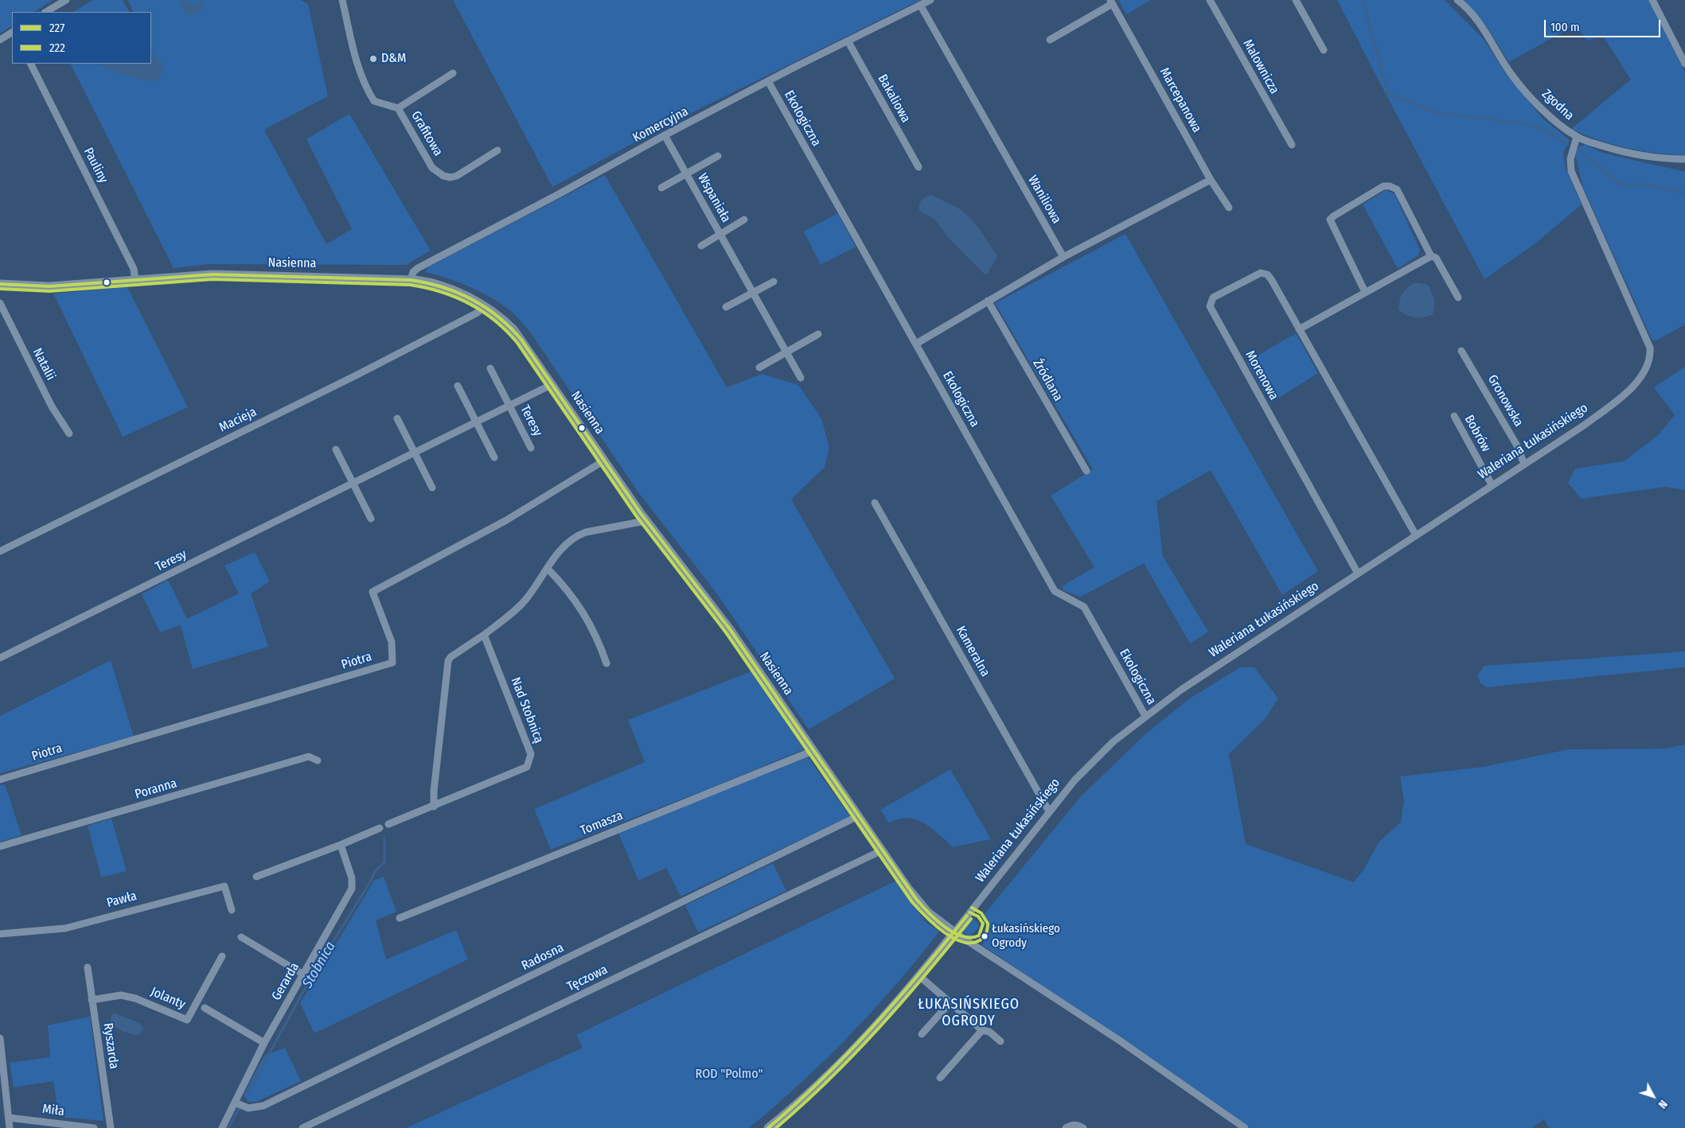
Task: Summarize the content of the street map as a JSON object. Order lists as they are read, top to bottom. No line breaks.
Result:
{"streets":{"street":["Malownicza","Bakaliowa","Marcepanowa","Zgodna","Ekologiczna","Komercyjna","Grafitowa","Pauliny","Wspaniała","Waniliowa","Nasienna","Natalii","Morenowa","Źródlana","Gronowska","Macieja","Teresy","Bobrów","Waleriana Łukasińskiego","Kameralna","Piotra","Nad Stobnicą","Poranna","Tomasza","Pawła","Radosna","Tęczowa","Gerarda","Jolanty","Ryszarda","Miła"]},"crossings":[["Bakaliowa","Komercyjna"],["Zgodna","Waleriana Łukasińskiego"],["Ekologiczna","Komercyjna"],["Ekologiczna","Waleriana Łukasińskiego"],["Komercyjna","Wspaniała"],["Komercyjna","Waniliowa"],["Komercyjna","Nasienna"],["Pauliny","Nasienna"],["Nasienna","Macieja"],["Nasienna","Teresy"],["Nasienna","Waleriana Łukasińskiego"],["Nasienna","Piotra"],["Nasienna","Tomasza"],["Nasienna","Radosna"],["Nasienna","Tęczowa"],["Morenowa","Waleriana Łukasińskiego"],["Gronowska","Waleriana Łukasińskiego"],["Bobrów","Waleriana Łukasińskiego"],["Waleriana Łukasińskiego","Kameralna"],["Radosna","Gerarda"],["Jolanty","Ryszarda"]],"districts":["ŁUKASIŃSKIEGO OGRODY"],"water":["Stobnica"],"parks":["ROD \"Polmo\""],"places":["D&M","Łukasińskiego Ogrody"],"lines":["transit line 227","transit line 222"],"legend":["227","222"],"scale_bar":"100 m","north":"bottom right"}
